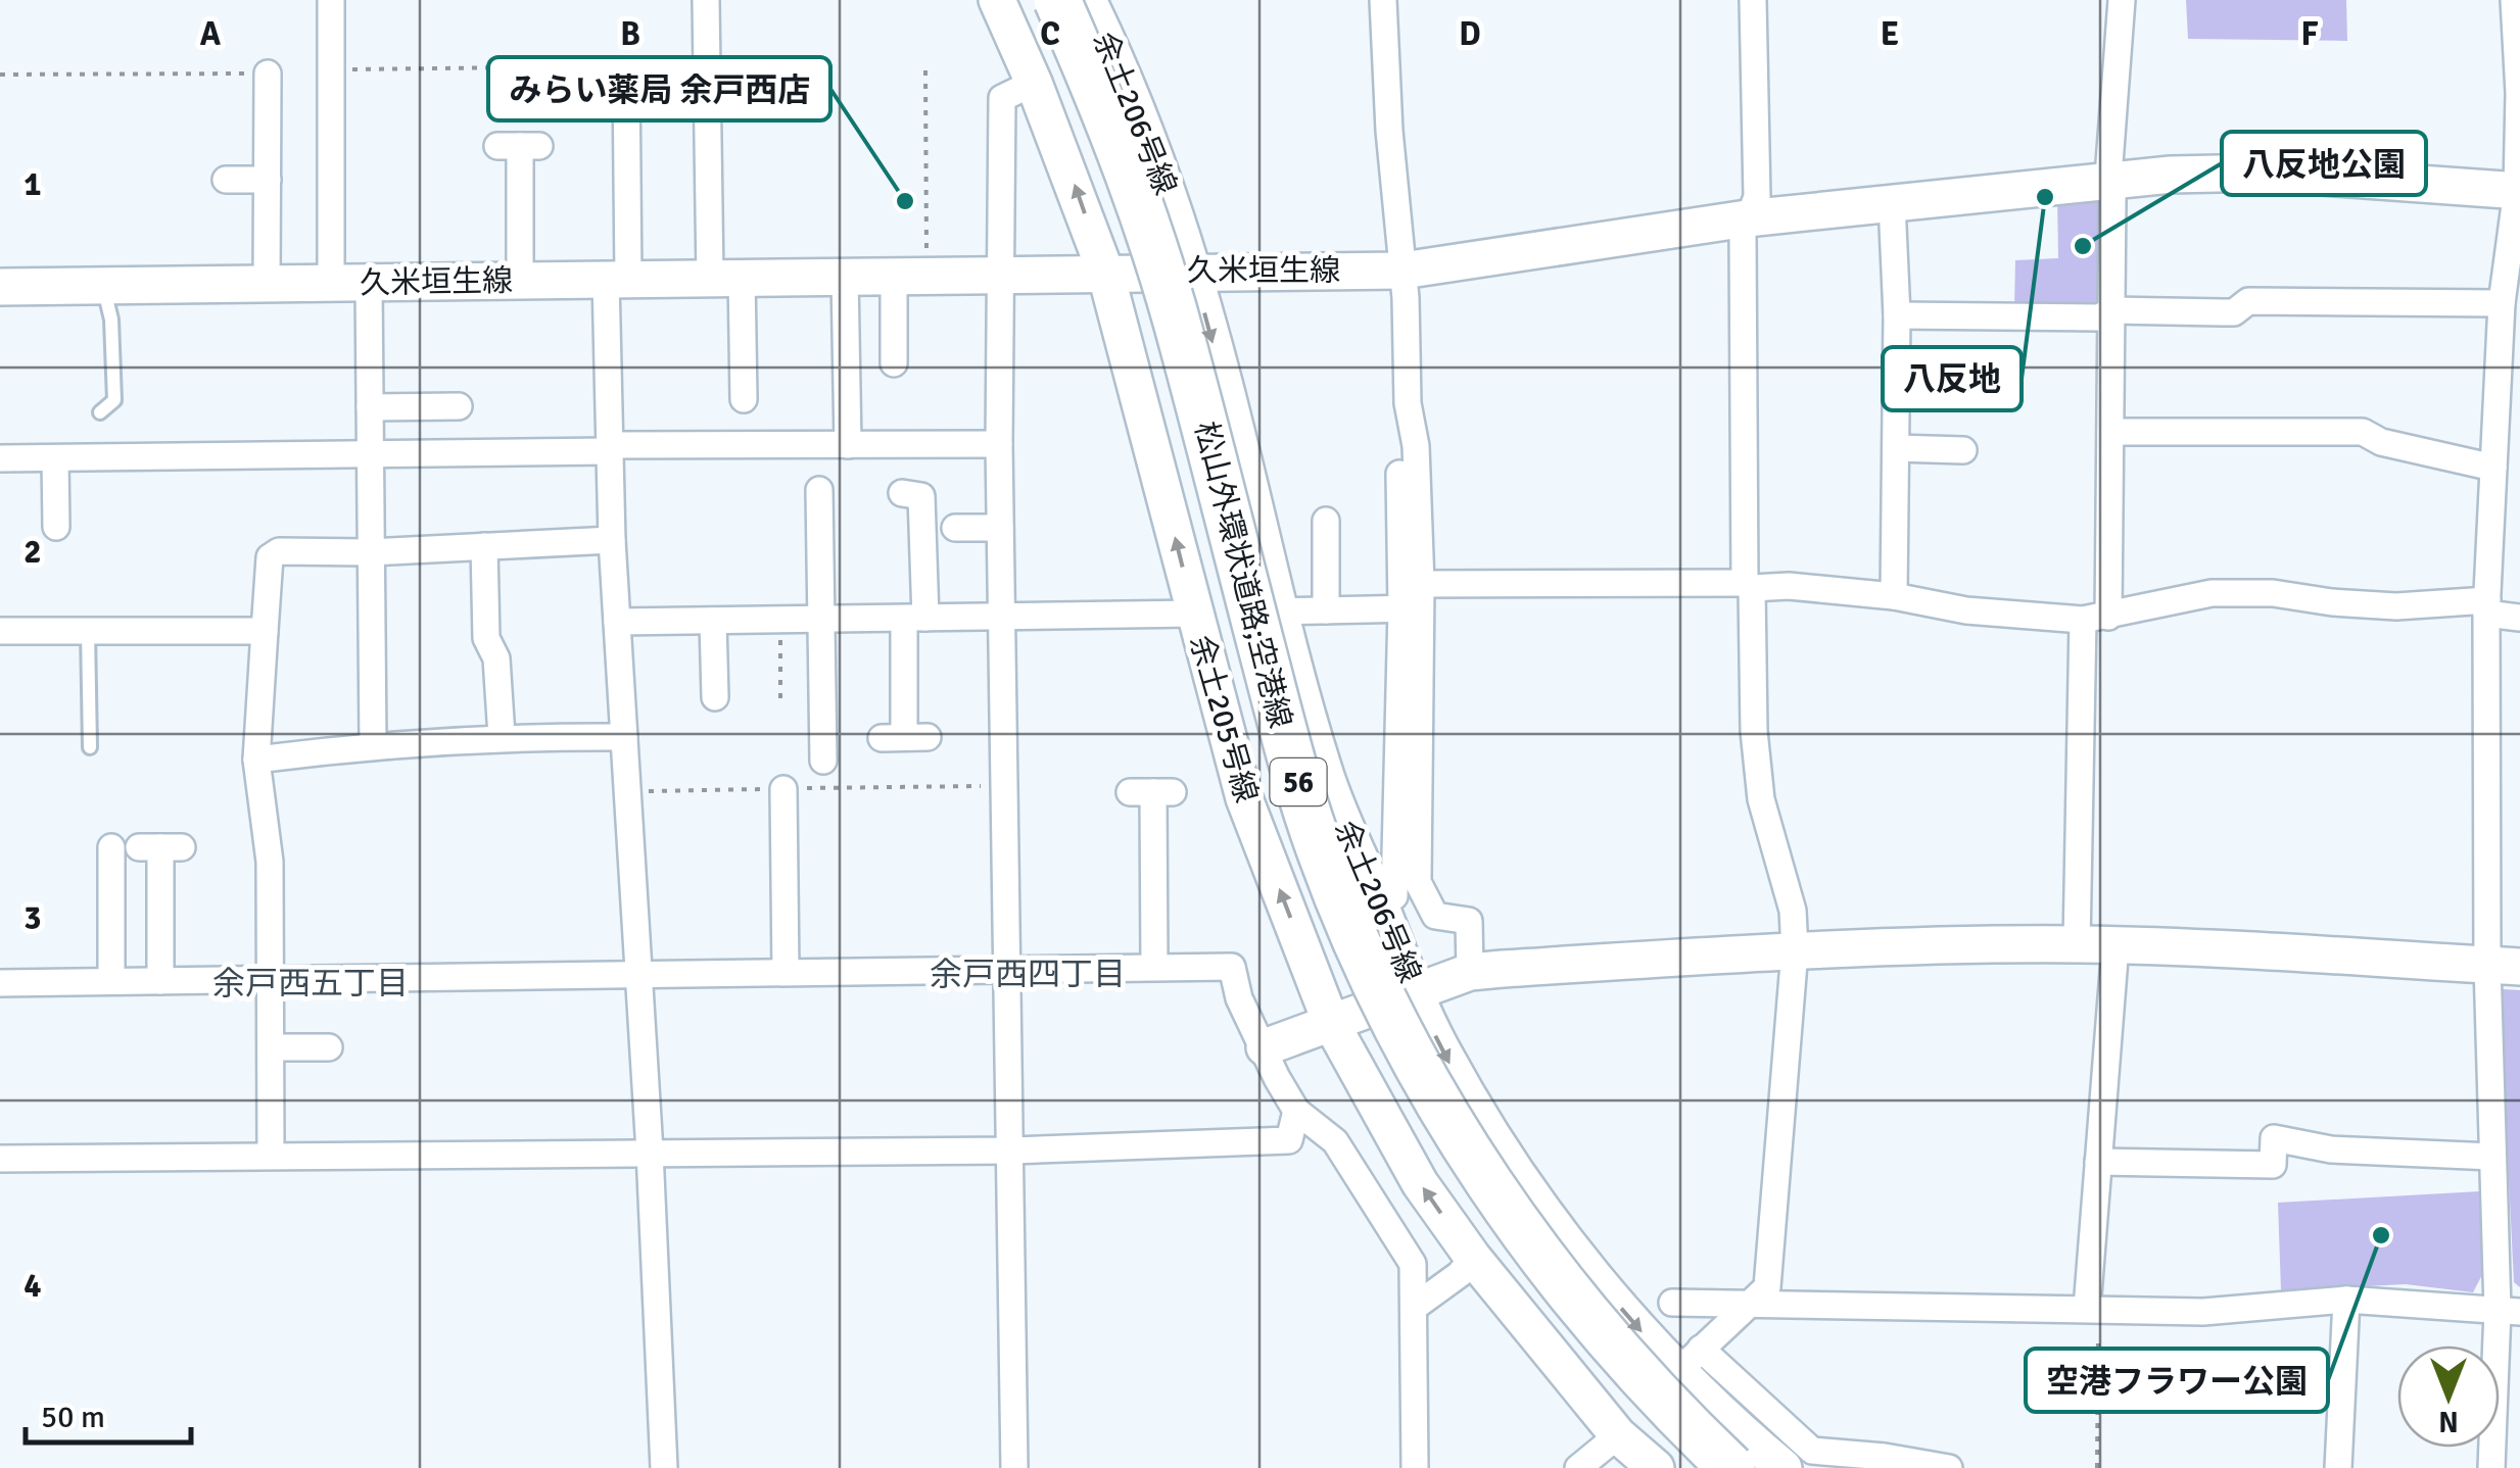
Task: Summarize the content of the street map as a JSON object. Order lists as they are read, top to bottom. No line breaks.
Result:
{"streets":{"highway":["松山外環状道路;空港線","56"],"street":["余土206号線","久米垣生線","余土205号線"]},"crossings":[["余土206号線","久米垣生線"],["久米垣生線","余土205号線"]],"districts":["余戸西四丁目","余戸西五丁目"],"places":["八反地","みらい薬局 余戸西店","八反地公園","空港フラワー公園"],"scale_bar":"50 m","north":"bottom","grid":{"columns":["A","B","C","D","E","F"],"rows":["1","2","3","4"]}}
